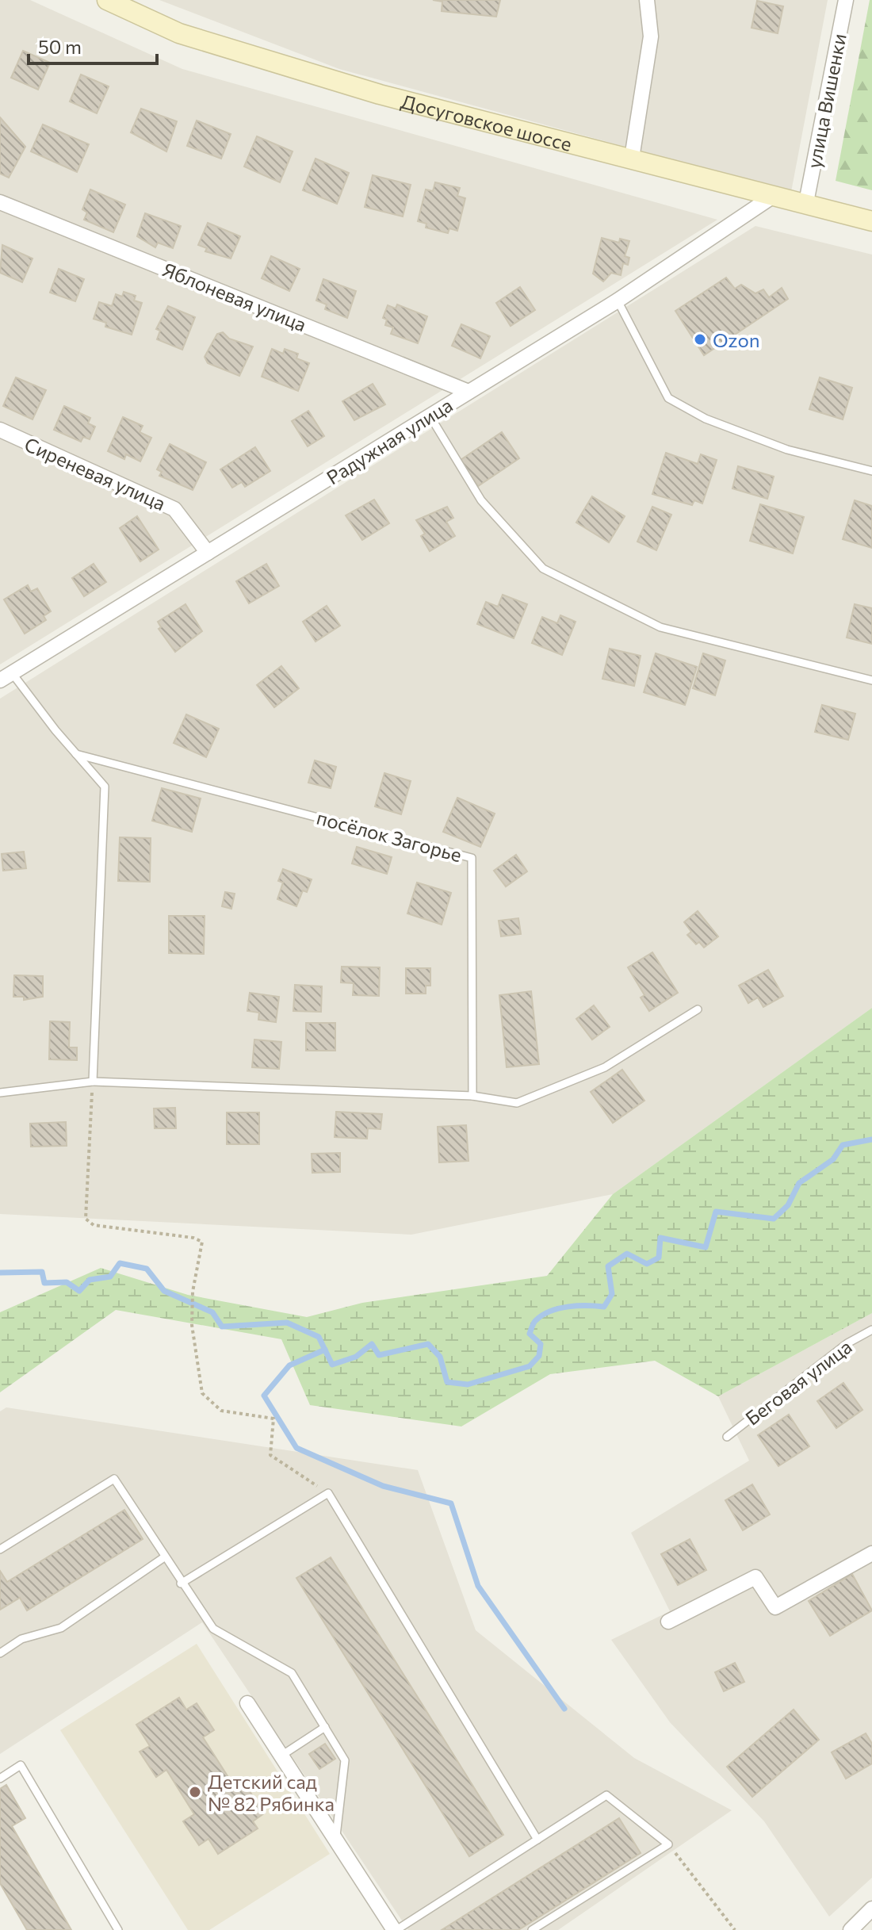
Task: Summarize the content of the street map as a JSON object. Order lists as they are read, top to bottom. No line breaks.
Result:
{"streets":{"main road":["Досуговское шоссе"],"street":["улица Вишенки","Яблоневая улица","Радужная улица","Сиреневая улица"],"lane":["посёлок Загорье","Беговая улица"]},"crossings":[["улица Вишенки","Досуговское шоссе"],["Досуговское шоссе","Радужная улица"],["Яблоневая улица","Радужная улица"],["Радужная улица","Сиреневая улица"]],"places":["Ozon","Детский сад № 82 Рябинка"],"scale_bar":"50 m"}
